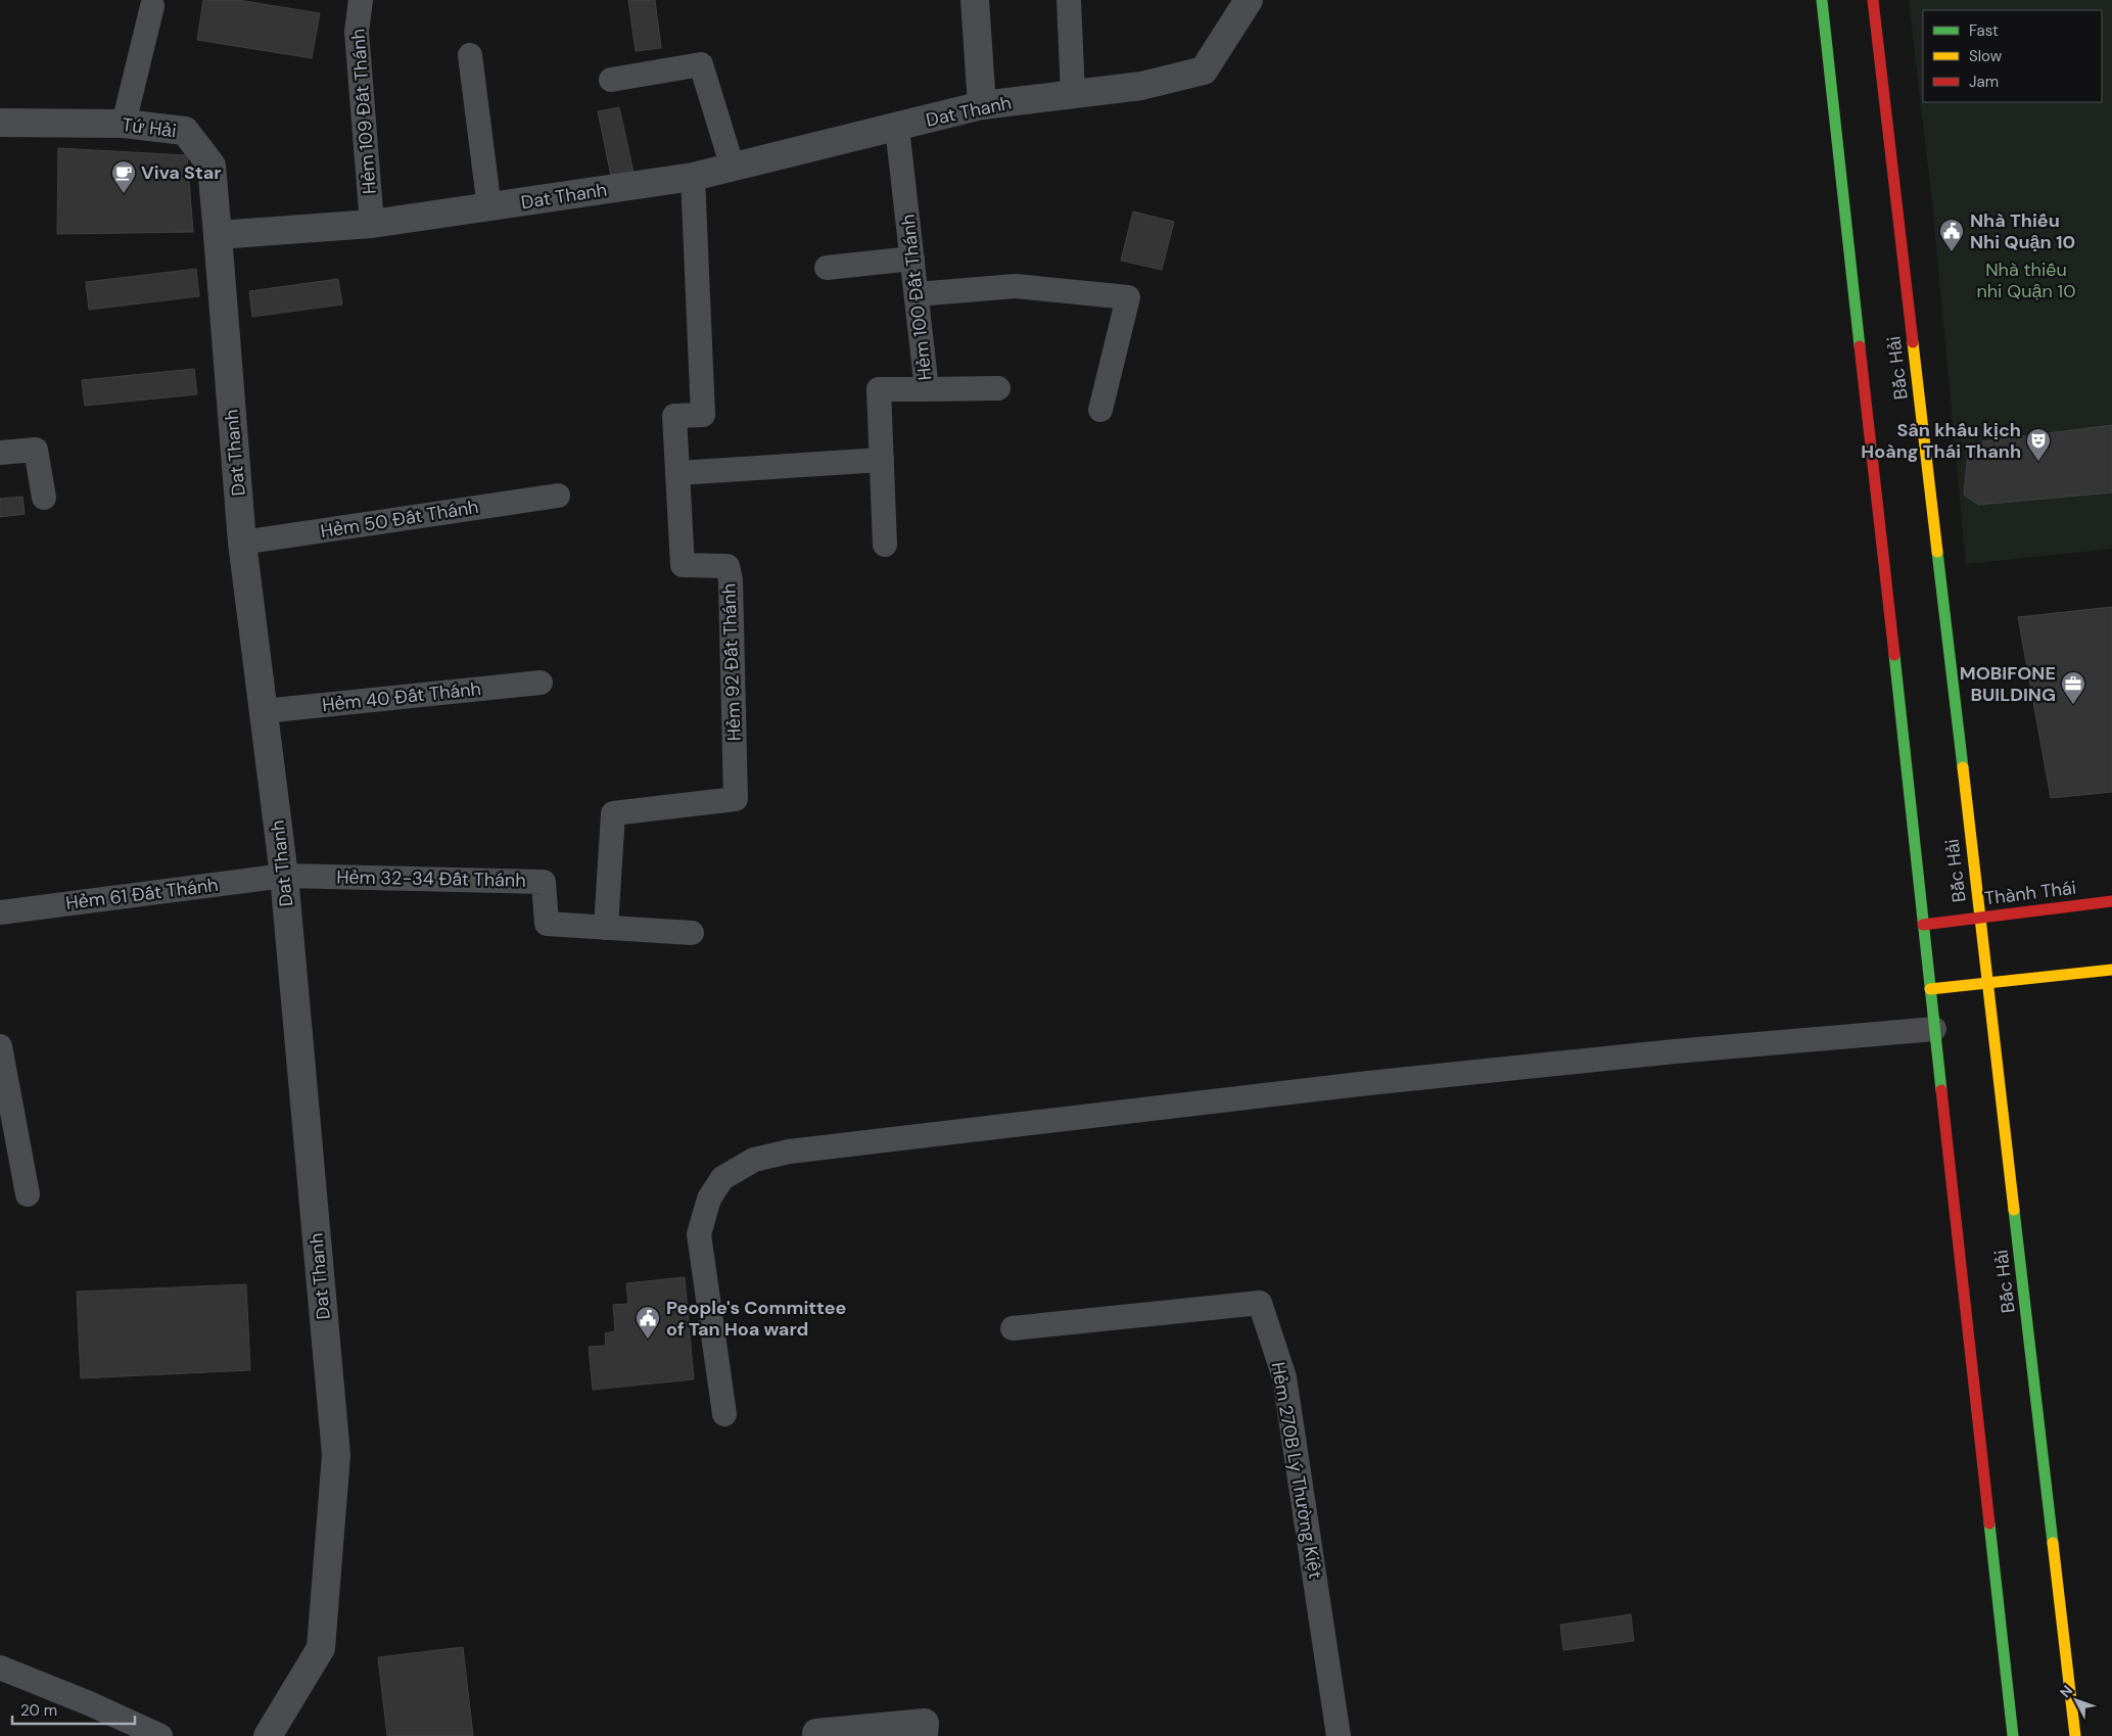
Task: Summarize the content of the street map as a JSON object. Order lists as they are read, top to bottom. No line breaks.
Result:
{"streets":{"main road":["Bắc Hải","Thành Thái"],"street":["Dat Thanh","Tứ Hải"],"lane":["Hẻm 109 Đất Thánh","Hẻm 100 Đất Thánh","Hẻm 50 Đất Thánh","Hẻm 92 Đất Thánh","Hẻm 40 Đất Thánh","Hẻm 32-34 Đất Thánh","Hẻm 61 Đất Thánh","Hẻm 270B Lý Thường Kiệt"]},"crossings":[["Hẻm 109 Đất Thánh","Dat Thanh"],["Dat Thanh","Tứ Hải"],["Dat Thanh","Hẻm 100 Đất Thánh"],["Dat Thanh","Hẻm 50 Đất Thánh"],["Dat Thanh","Hẻm 92 Đất Thánh"],["Dat Thanh","Hẻm 40 Đất Thánh"],["Dat Thanh","Hẻm 32-34 Đất Thánh"],["Dat Thanh","Hẻm 61 Đất Thánh"],["Bắc Hải","Thành Thái"],["Hẻm 92 Đất Thánh","Hẻm 32-34 Đất Thánh"],["Hẻm 32-34 Đất Thánh","Hẻm 61 Đất Thánh"]],"parks":["Nhà thiếu nhi Quận 10"],"places":{"cafe":["Viva Star"],"public building":["Nhà Thiếu Nhi Quận 10","People's Committee of Tan Hoa ward"],"theatre":["Sân khấu kịch Hoàng Thái Thanh"],"office":["MOBIFONE BUILDING"]},"legend":["Fast","Slow","Jam"],"scale_bar":"20 m","north":"top left"}
